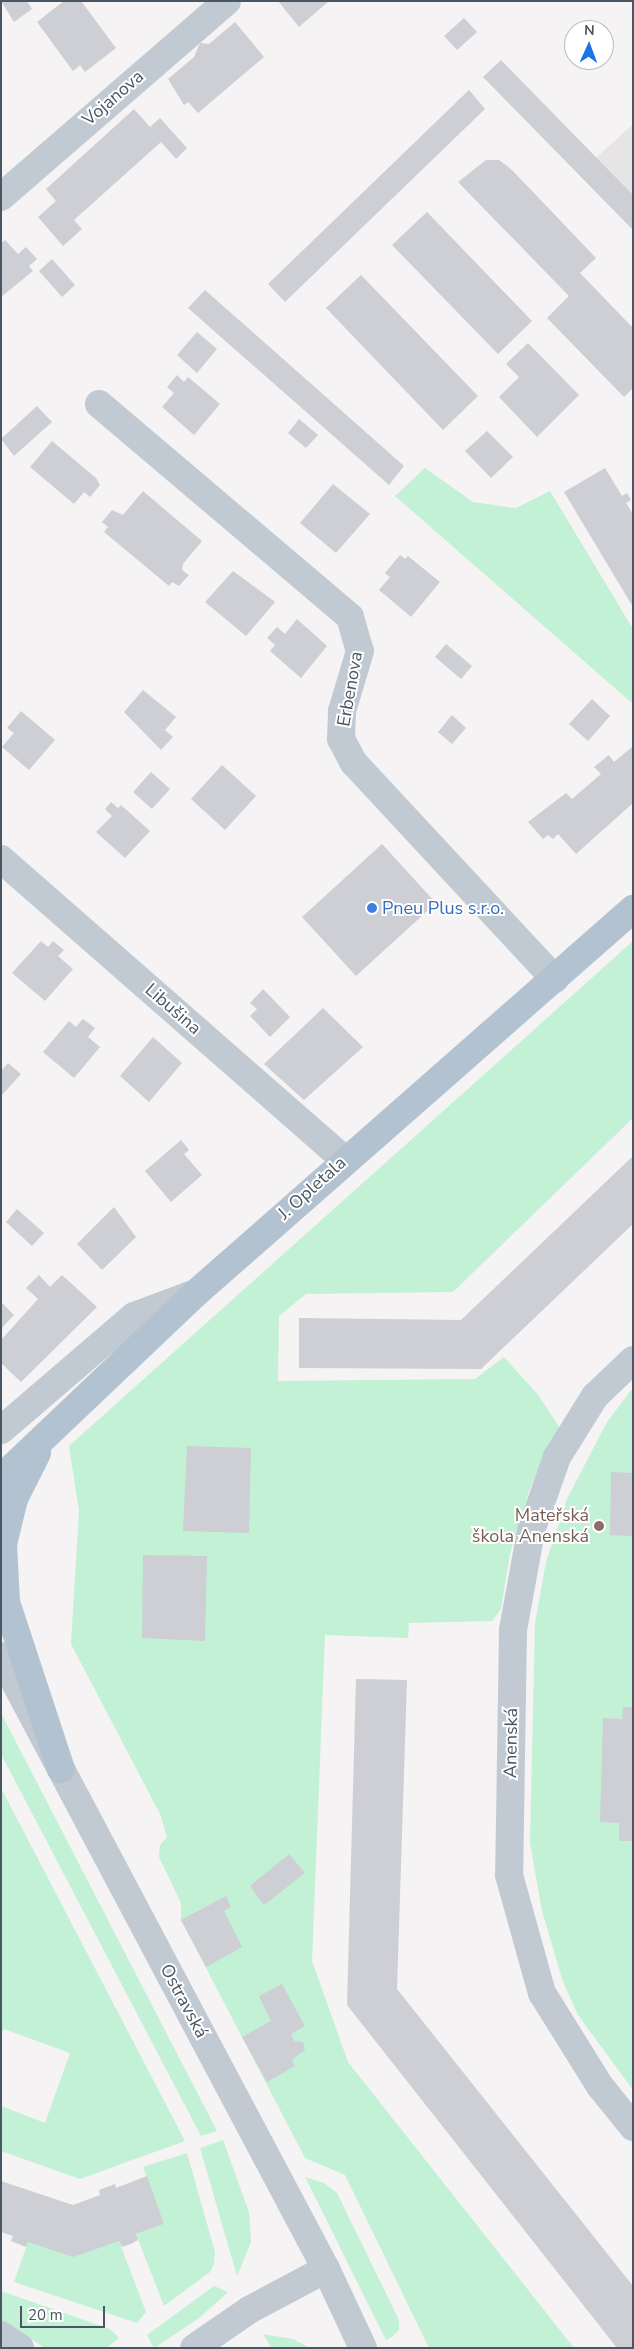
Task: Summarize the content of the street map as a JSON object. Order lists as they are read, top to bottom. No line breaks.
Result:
{"streets":{"main road":["J. Opletala"],"street":["Vojanova","Erbenova","Libušina","Anenská","Ostravská"]},"crossings":[["Erbenova","J. Opletala"],["Libušina","J. Opletala"]],"places":["Pneu Plus s.r.o.","Mateřská škola Anenská"],"scale_bar":"20 m","north":"top"}
